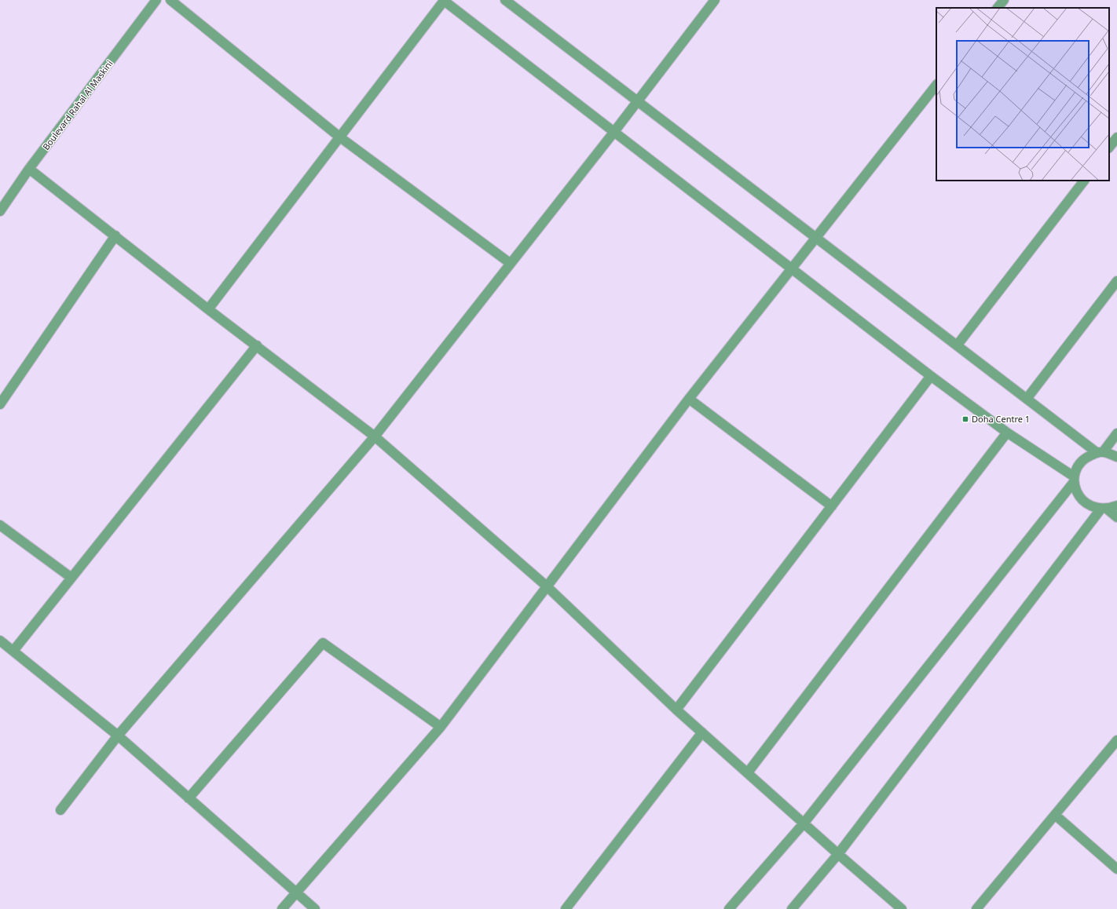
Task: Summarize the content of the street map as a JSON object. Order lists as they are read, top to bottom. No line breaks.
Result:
{"streets":{"street":["Boulevard Rahal Al Maskini"]},"places":{"transit":["Doha Centre 1"]}}
